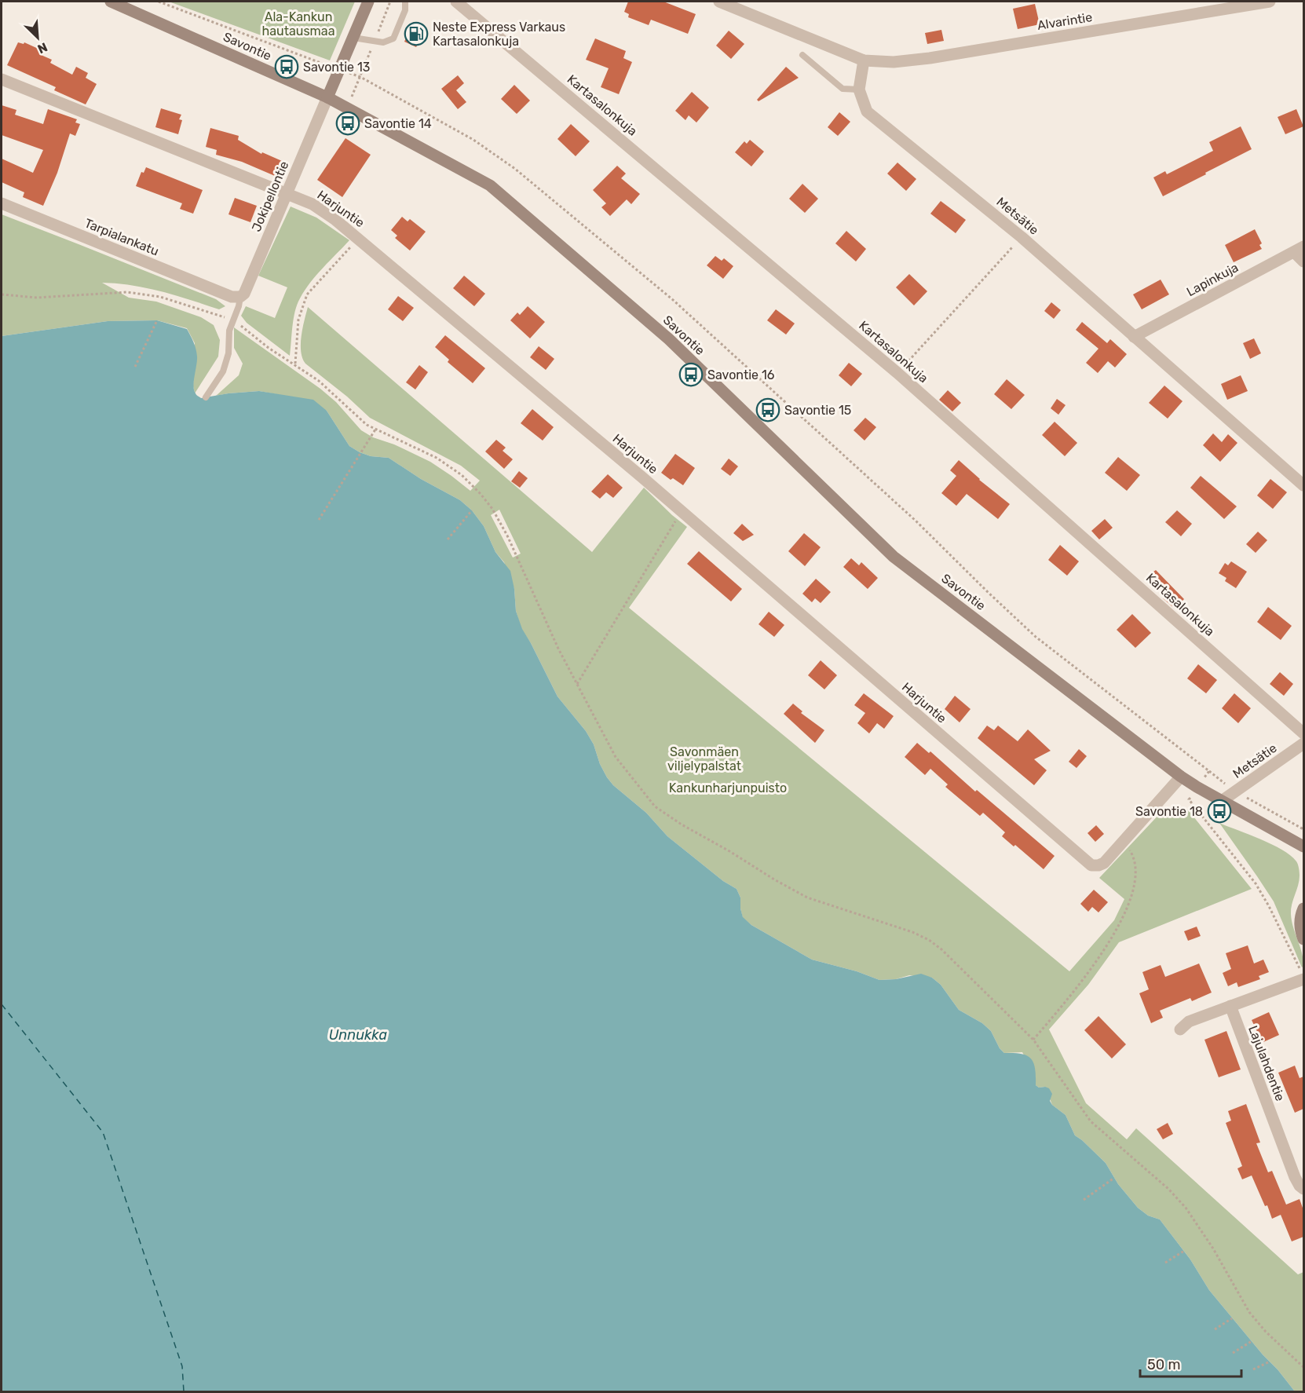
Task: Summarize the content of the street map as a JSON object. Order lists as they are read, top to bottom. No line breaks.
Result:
{"streets":{"street":["Alvarintie","Savontie","Kartasalonkuja","Jokipellontie","Harjuntie","Metsätie","Tarpialankatu","Lapinkuja","Lajulahdentie"]},"crossings":[["Alvarintie","Metsätie"],["Savontie","Jokipellontie"],["Savontie","Harjuntie"],["Savontie","Metsätie"],["Jokipellontie","Harjuntie"],["Jokipellontie","Tarpialankatu"],["Metsätie","Lapinkuja"]],"water":["Unnukka"],"parks":["Ala-Kankun hautausmaa","Savonmäen viljelypalstat","Kankunharjunpuisto"],"places":{"fuel station":["Neste Express Varkaus Kartasalonkuja"],"bus stop":["Savontie 13","Savontie 14","Savontie 16","Savontie 15","Savontie 18"]},"scale_bar":"50 m","north":"bottom right"}
